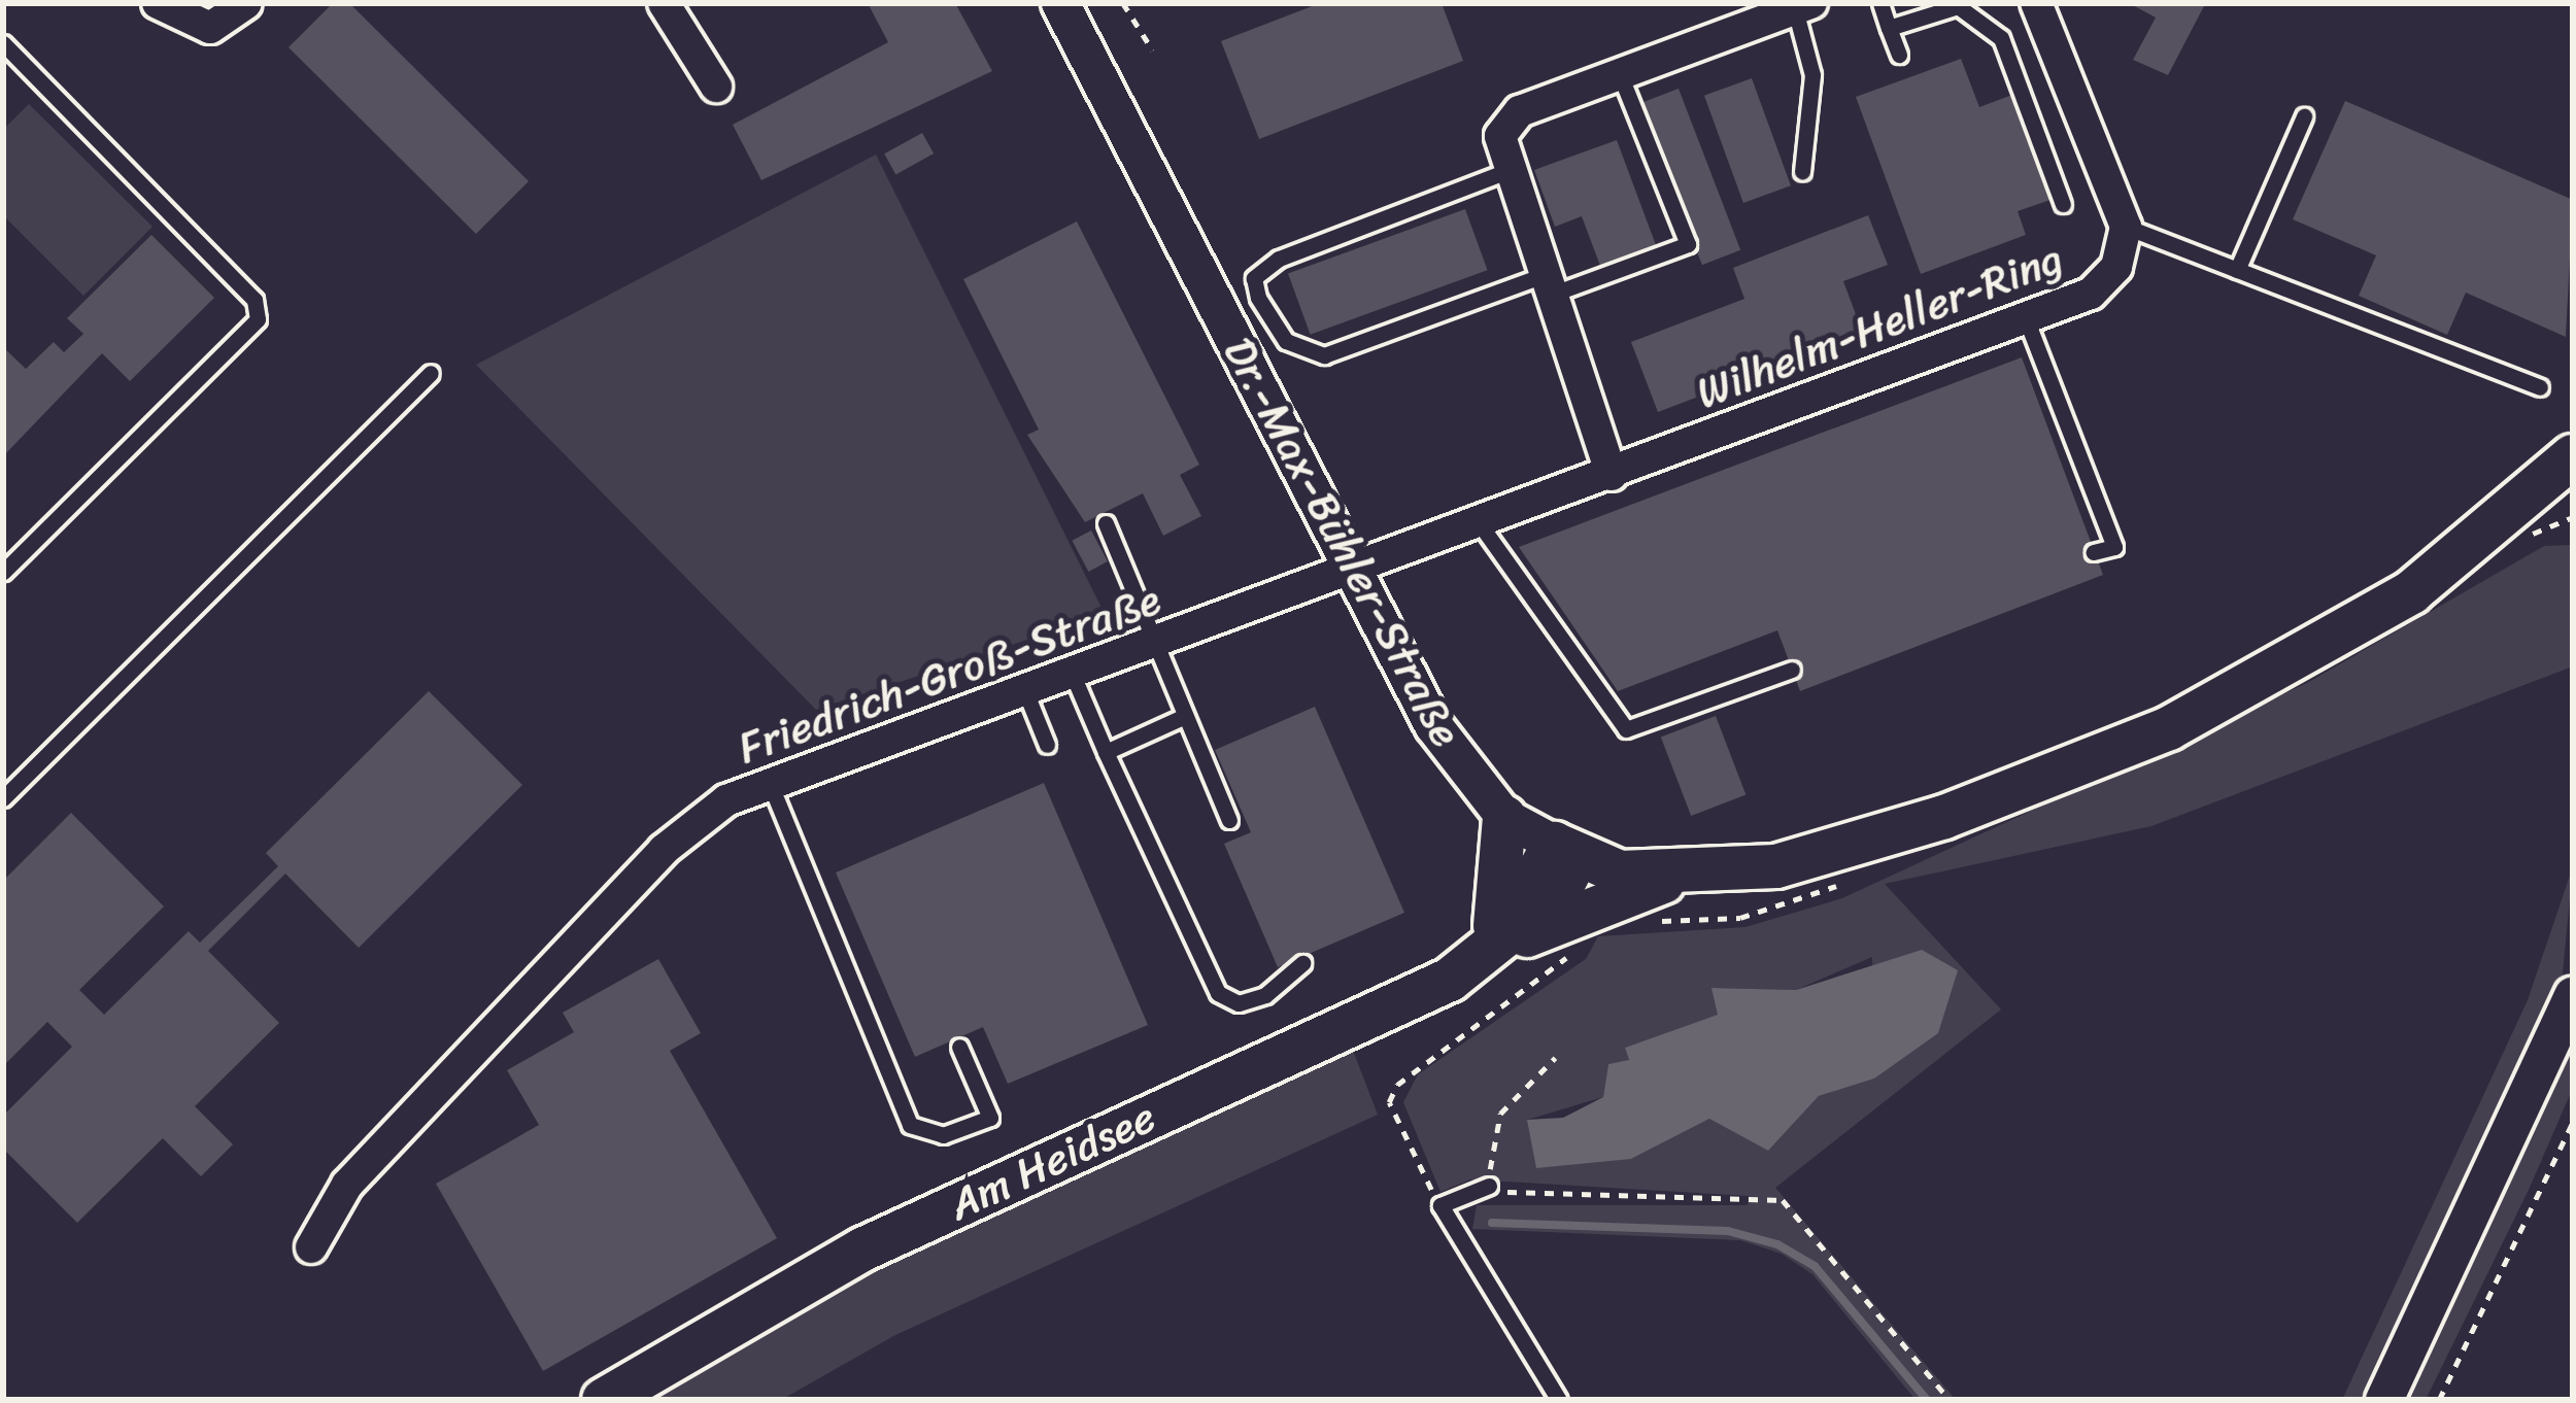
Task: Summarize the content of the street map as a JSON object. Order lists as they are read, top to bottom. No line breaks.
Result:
{"streets":{"main road":["Dr.-Max-Bühler-Straße","Am Heidsee"],"street":["Wilhelm-Heller-Ring","Friedrich-Groß-Straße"]},"crossings":[["Wilhelm-Heller-Ring","Dr.-Max-Bühler-Straße"],["Wilhelm-Heller-Ring","Friedrich-Groß-Straße"],["Dr.-Max-Bühler-Straße","Friedrich-Groß-Straße"],["Dr.-Max-Bühler-Straße","Am Heidsee"]]}
